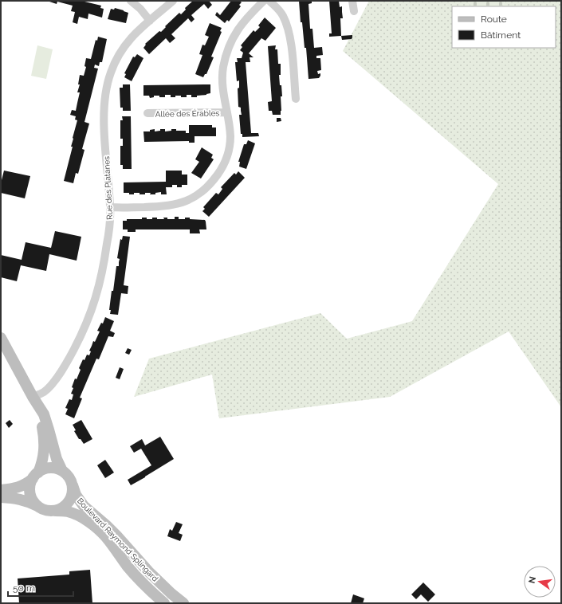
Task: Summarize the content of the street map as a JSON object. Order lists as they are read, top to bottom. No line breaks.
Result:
{"streets":{"main road":["Boulevard Raymond Splingard"],"street":["Allée des Érables","Rue des Platanes"]},"legend":["Route","Bâtiment"],"scale_bar":"50 m","north":"left"}
